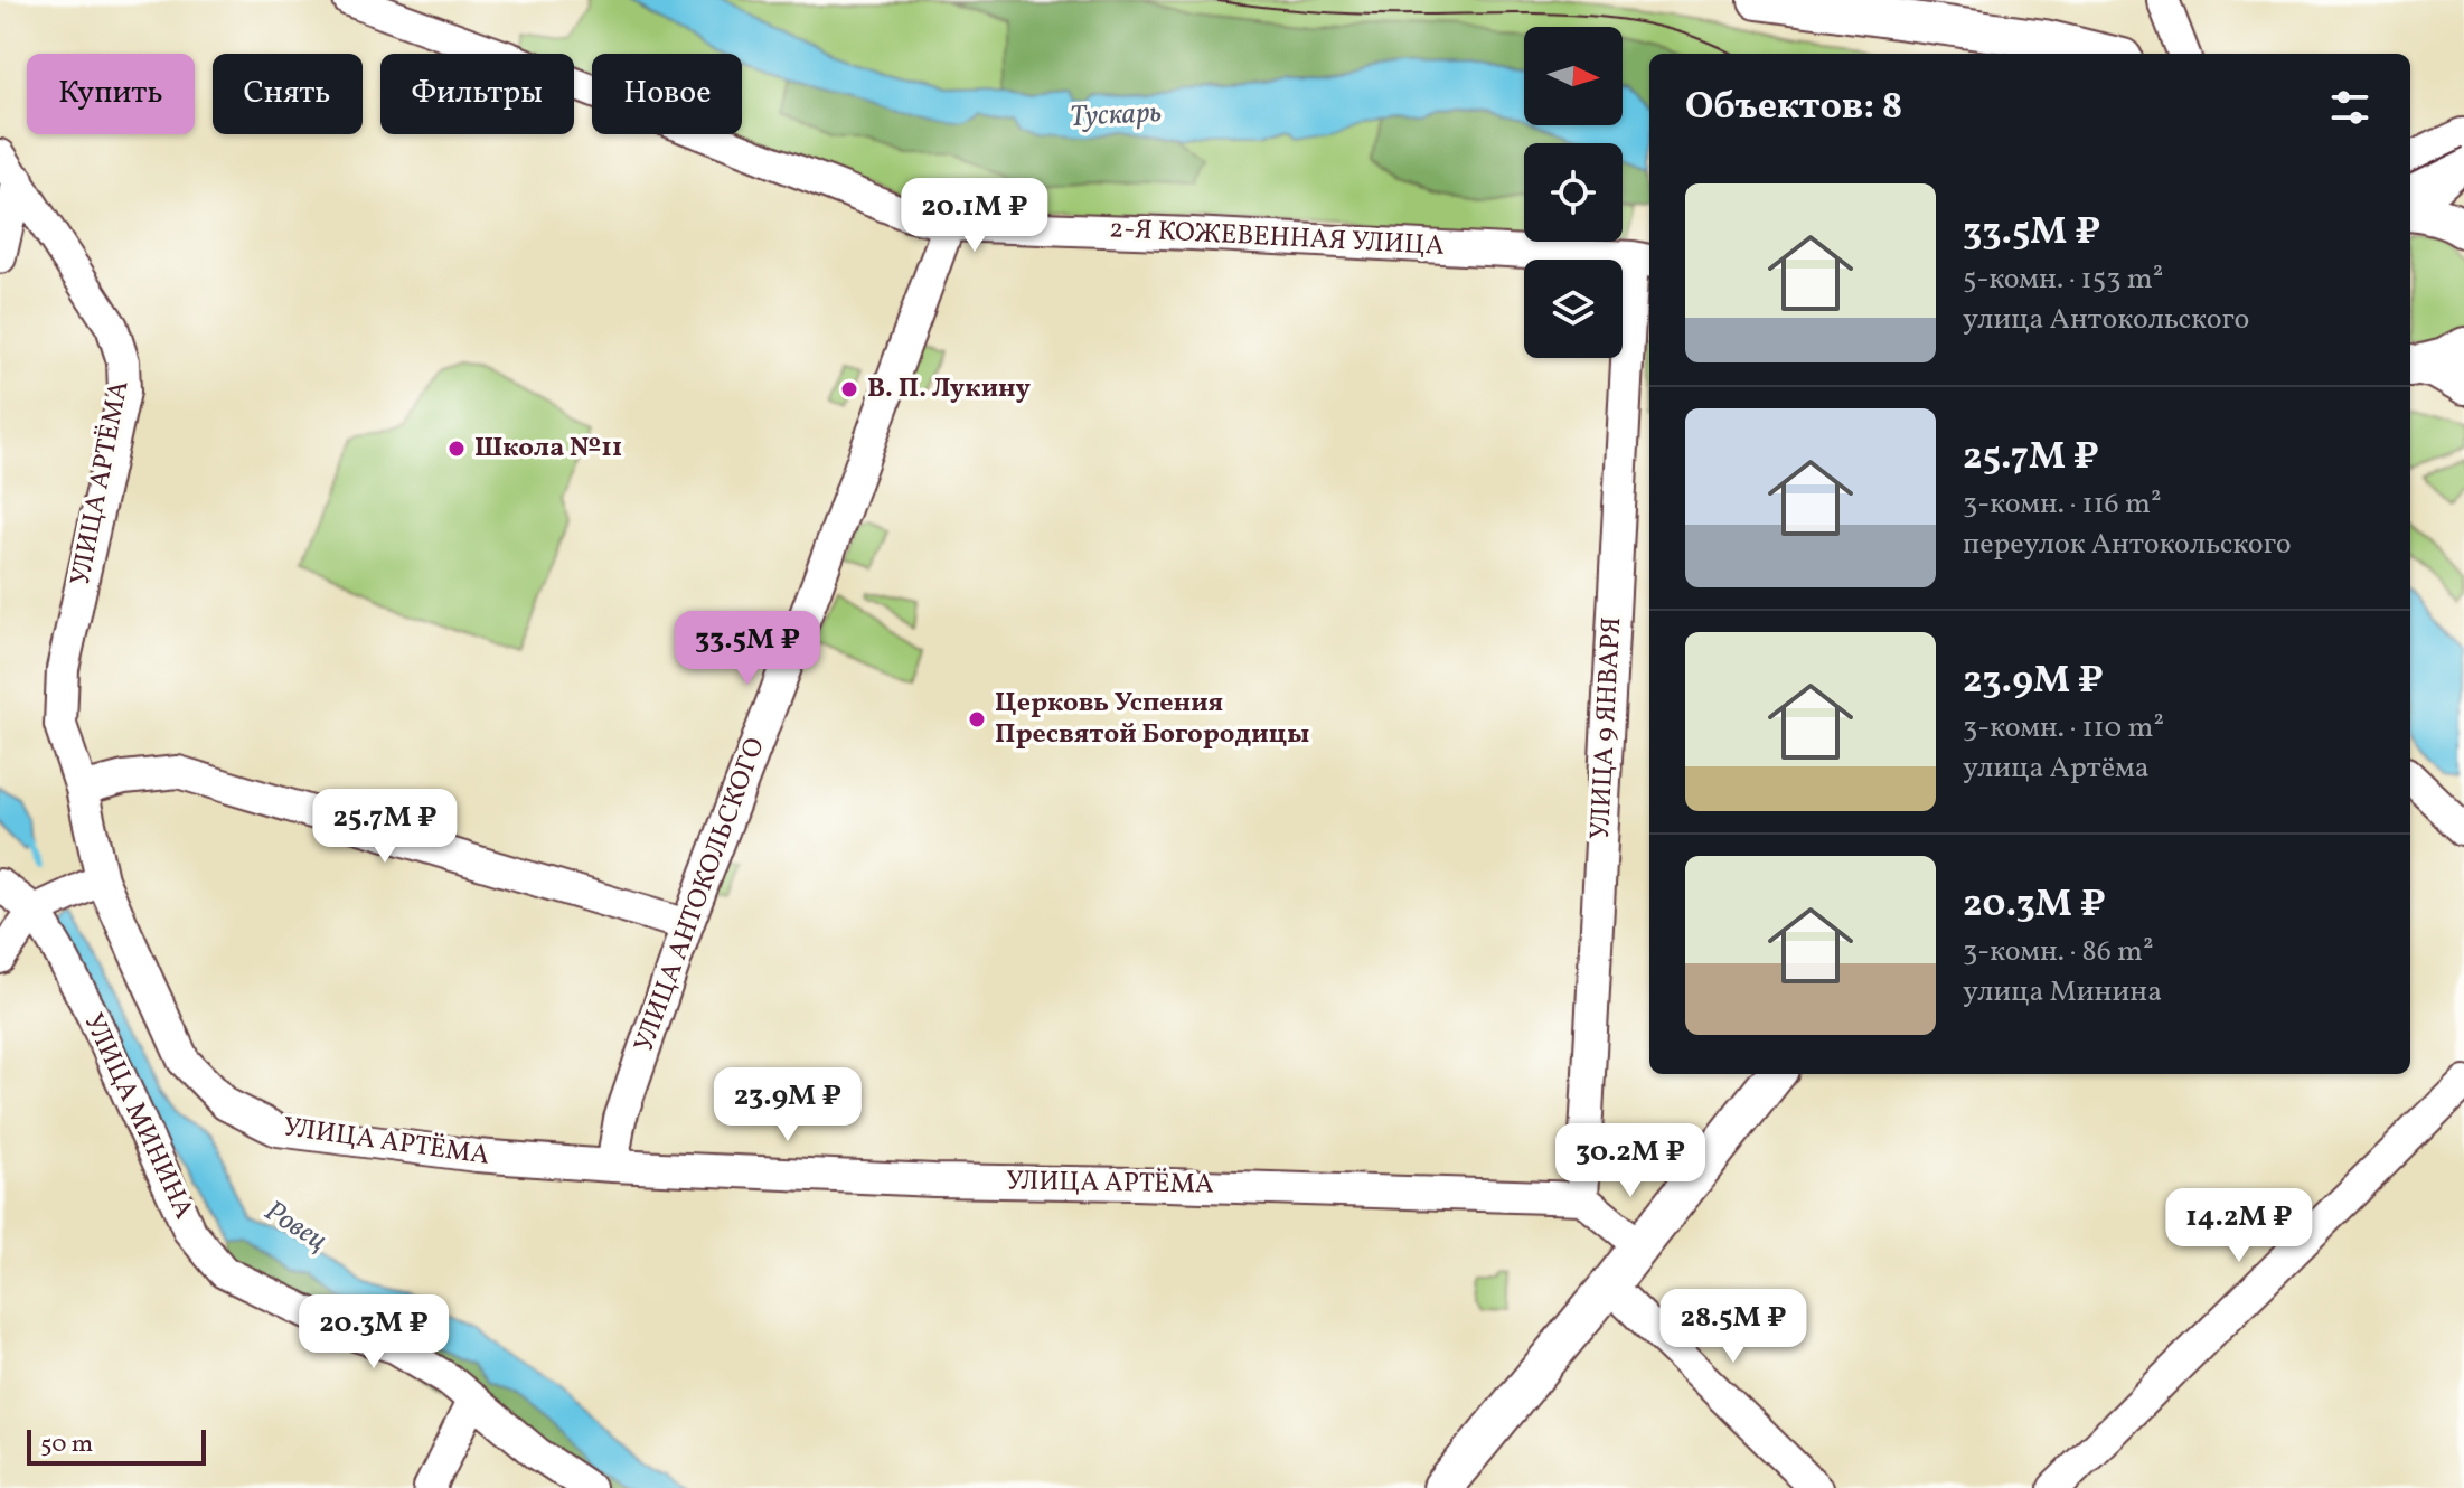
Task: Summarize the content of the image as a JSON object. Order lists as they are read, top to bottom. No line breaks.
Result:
{"streets":{"street":["2-Я КОЖЕВЕННАЯ УЛИЦА","УЛИЦА АРТЁМА","УЛИЦА 9 ЯНВАРЯ","УЛИЦА АНТОКОЛЬСКОГО","УЛИЦА МИНИНА"]},"crossings":[["2-Я КОЖЕВЕННАЯ УЛИЦА","УЛИЦА 9 ЯНВАРЯ"],["2-Я КОЖЕВЕННАЯ УЛИЦА","УЛИЦА АНТОКОЛЬСКОГО"],["УЛИЦА АРТЁМА","УЛИЦА 9 ЯНВАРЯ"],["УЛИЦА АРТЁМА","УЛИЦА АНТОКОЛЬСКОГО"]],"water":["Тускарь","Ровец"],"places":["В. П. Лукину","Школа №11","Церковь Успения Пресвятой Богородицы"],"scale_bar":"50 m","north":"right","page":{"chip":["Купить","Снять","Фильтры","Новое"],"heading":"Объектов: 8","list":[{"name":"33.5M ₽","note":"5-комн. · 153 m² · улица Антокольского"},{"name":"25.7M ₽","note":"3-комн. · 116 m² · переулок Антокольского"},{"name":"23.9M ₽","note":"3-комн. · 110 m² · улица Артёма"},{"name":"20.3M ₽","note":"3-комн. · 86 m² · улица Минина"}],"price":["20.1M ₽","33.5M ₽","25.7M ₽","23.9M ₽","30.2M ₽","14.2M ₽","28.5M ₽","20.3M ₽"],"scale":"50 m"}}
